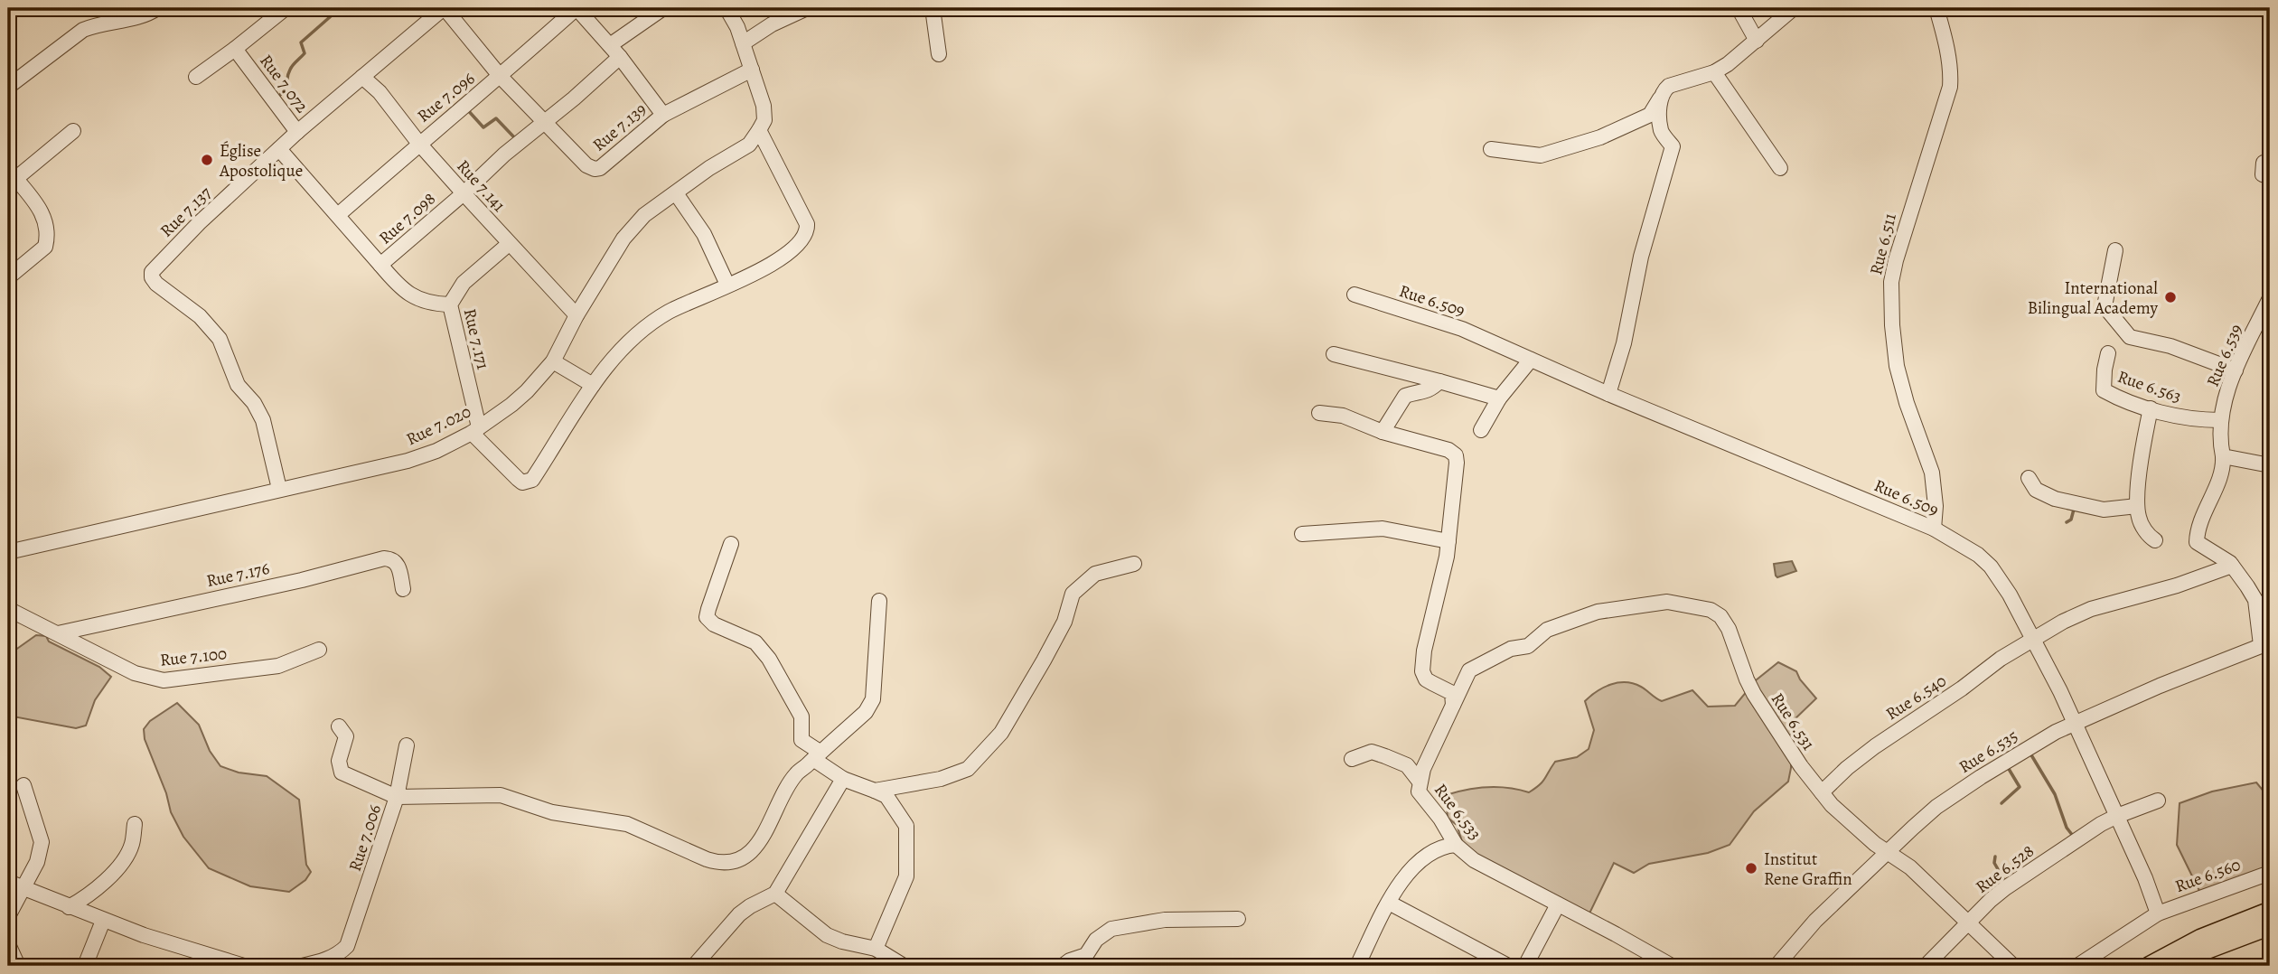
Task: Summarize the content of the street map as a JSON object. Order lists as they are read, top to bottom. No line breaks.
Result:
{"streets":{"street":["Rue 7.072","Rue 7.096","Rue 7.139","Rue 7.141","Rue 7.137","Rue 7.098","Rue 6.511","Rue 6.509","Rue 7.171","Rue 6.539","Rue 6.563","Rue 7.020","Rue 7.176","Rue 7.100","Rue 6.540","Rue 6.531","Rue 6.535","Rue 6.533","Rue 7.006","Rue 6.528","Rue 6.560"]},"crossings":[["Rue 7.072","Rue 7.137"],["Rue 7.096","Rue 7.139"],["Rue 7.096","Rue 7.141"],["Rue 7.096","Rue 7.098"],["Rue 7.139","Rue 7.137"],["Rue 7.139","Rue 7.098"],["Rue 7.141","Rue 7.137"],["Rue 7.141","Rue 7.098"],["Rue 7.141","Rue 7.171"],["Rue 7.141","Rue 7.020"],["Rue 7.137","Rue 7.098"],["Rue 7.137","Rue 7.020"],["Rue 6.511","Rue 6.509"],["Rue 6.509","Rue 6.540"],["Rue 6.509","Rue 6.535"],["Rue 6.509","Rue 6.528"],["Rue 6.509","Rue 6.560"],["Rue 7.171","Rue 7.020"],["Rue 6.539","Rue 6.563"],["Rue 6.539","Rue 6.540"],["Rue 7.176","Rue 7.100"],["Rue 6.540","Rue 6.531"],["Rue 6.531","Rue 6.535"],["Rue 6.531","Rue 6.533"],["Rue 6.531","Rue 6.528"]],"places":["Église Apostolique","International Bilingual Academy","Institut Rene Graffin"]}
